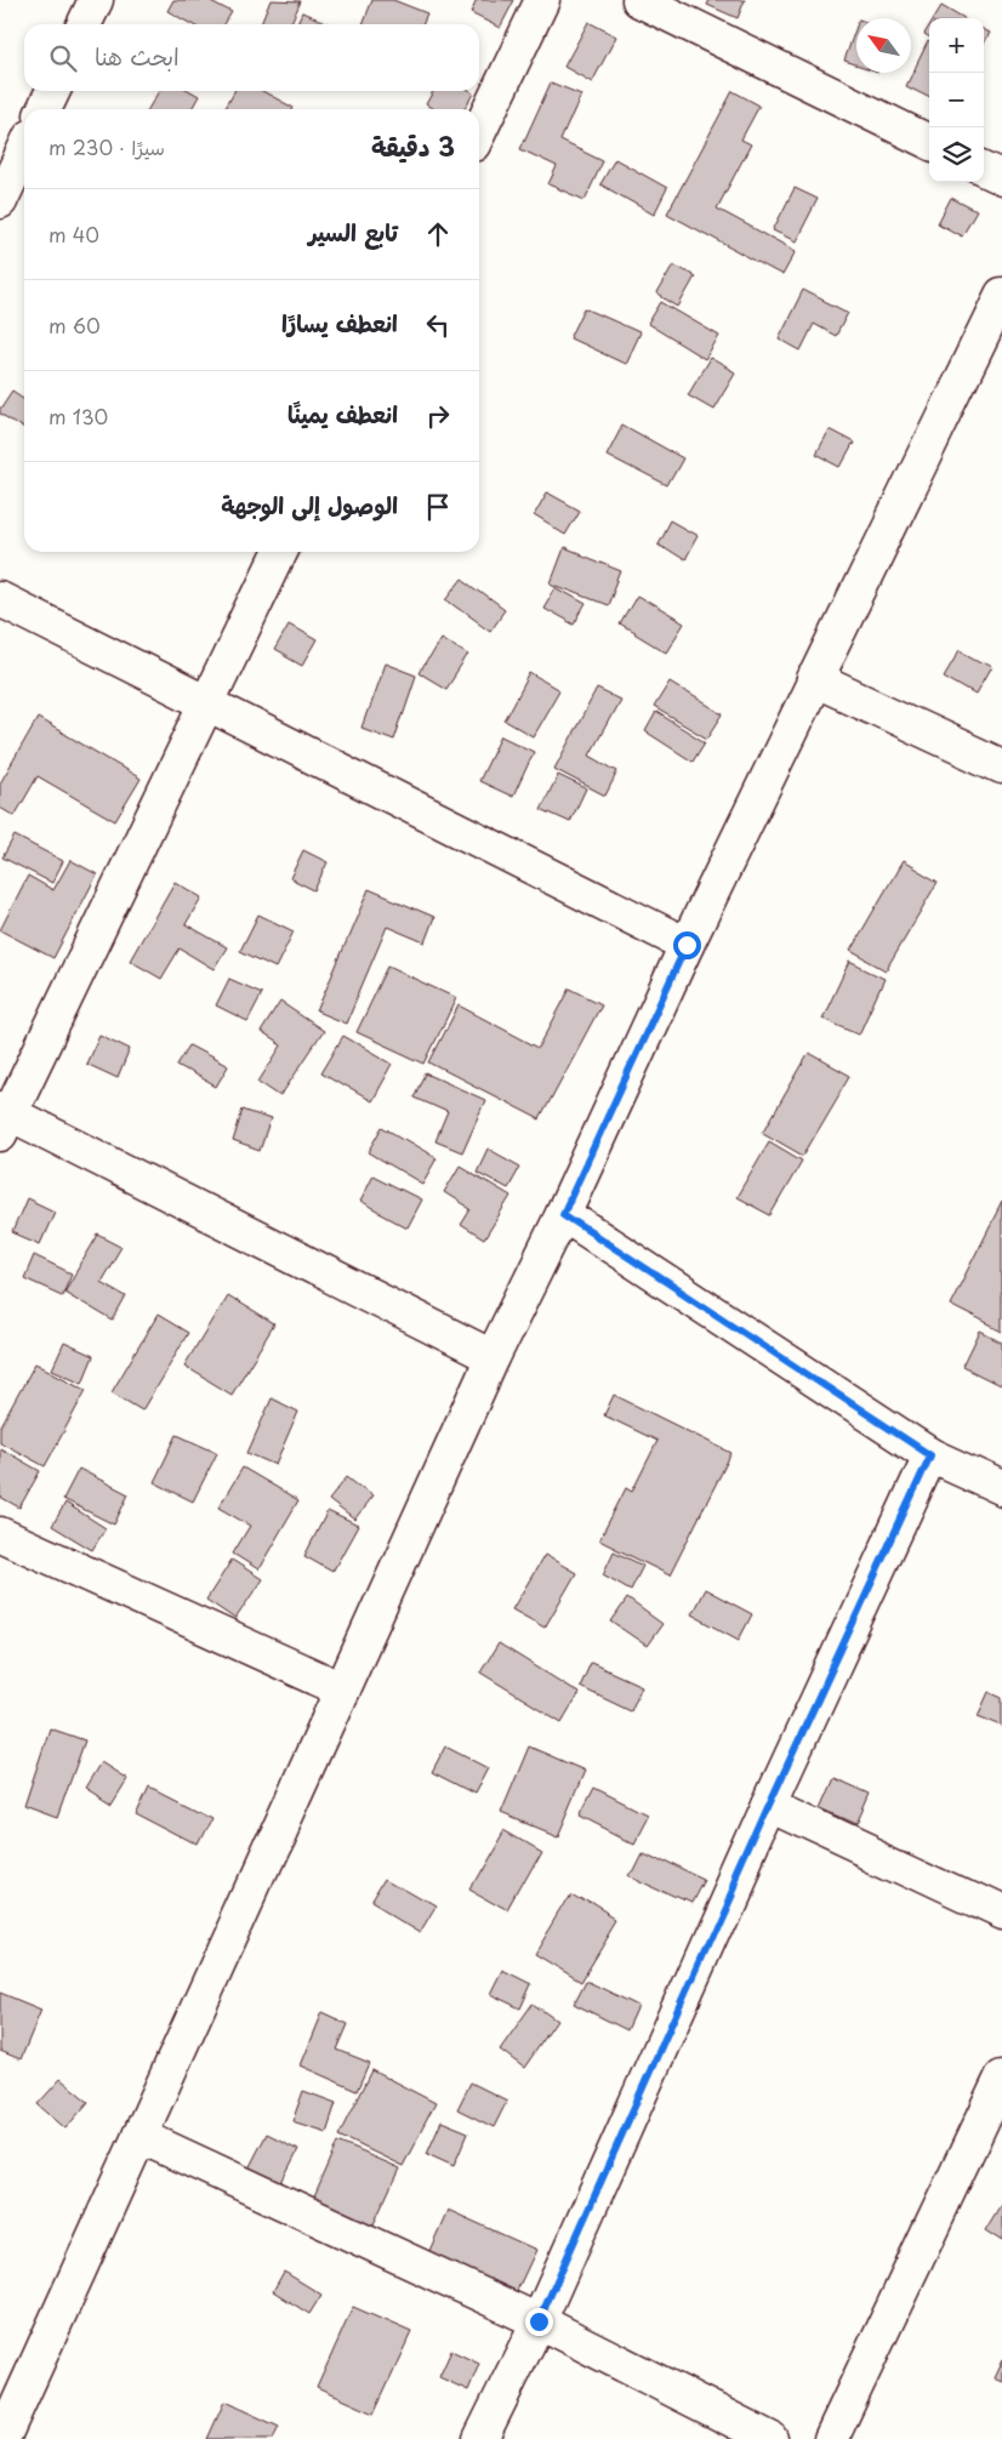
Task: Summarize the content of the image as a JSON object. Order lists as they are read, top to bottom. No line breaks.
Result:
{"north":"top left","page":{"map_buttons":["+","−"],"search":"ابحث هنا","heading":["3 دقيقة","سيرًا · 230 m"],"list":[["تابع السير","40 m"],["انعطف يسارًا","60 m"],["انعطف يمينًا","130 m"],"الوصول إلى الوجهة"]}}
